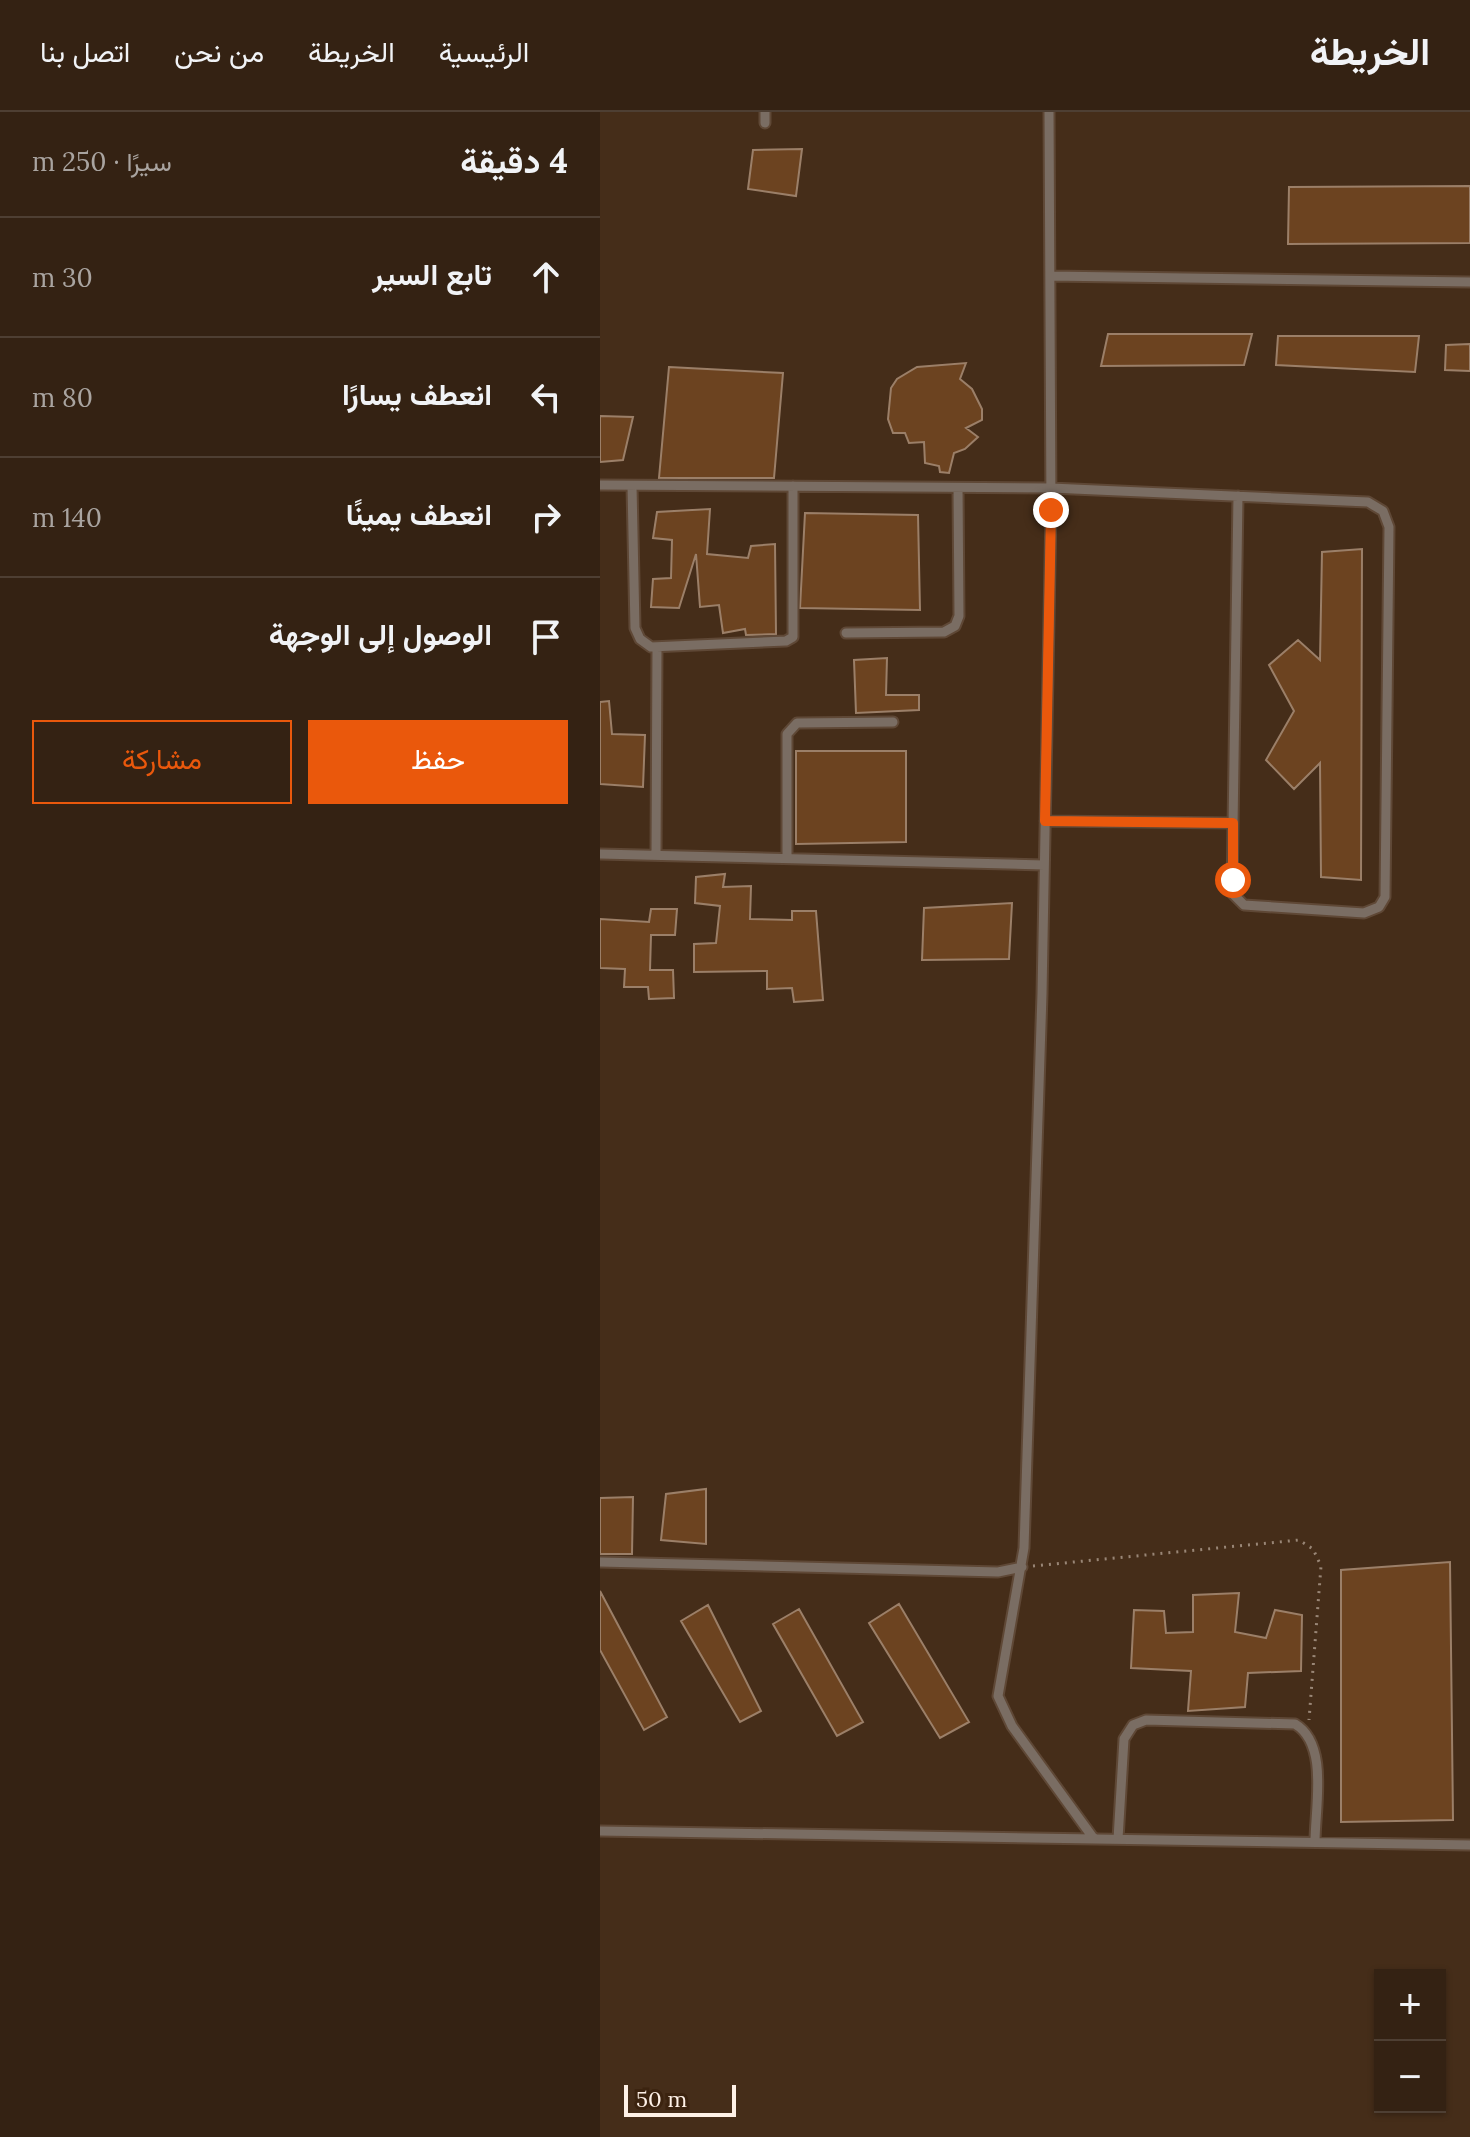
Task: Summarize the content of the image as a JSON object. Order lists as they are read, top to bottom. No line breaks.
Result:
{"scale_bar":"50 m","page":{"header":"الخريطة","nav":["الرئيسية","الخريطة","من نحن","اتصل بنا"],"heading":["4 دقيقة","سيرًا · 250 m"],"list":[["تابع السير","30 m"],["انعطف يسارًا","80 m"],["انعطف يمينًا","140 m"],"الوصول إلى الوجهة"],"buttons":["حفظ","مشاركة"],"map_buttons":["+","−"],"scale":"50 m"}}
